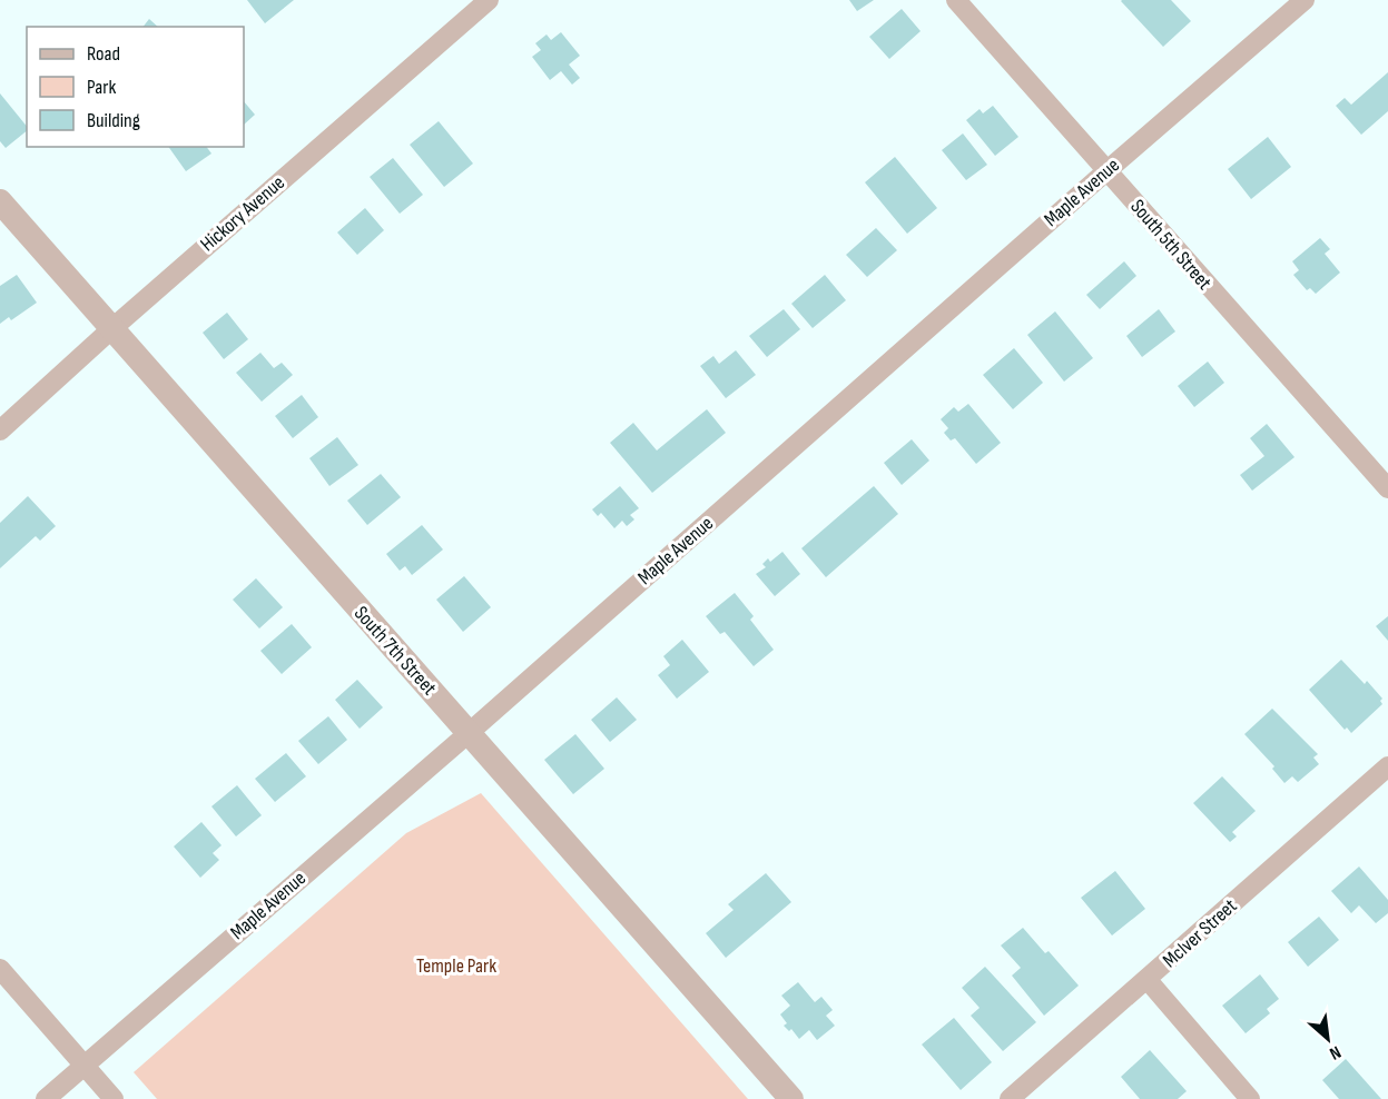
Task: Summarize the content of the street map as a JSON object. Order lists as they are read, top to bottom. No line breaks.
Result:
{"streets":{"street":["Maple Avenue","Hickory Avenue","South 5th Street","South 7th Street","McIver Street"]},"crossings":[["Maple Avenue","South 5th Street"],["Maple Avenue","South 7th Street"],["Hickory Avenue","South 7th Street"]],"parks":["Temple Park"],"legend":["Road","Park","Building"],"north":"bottom right"}
